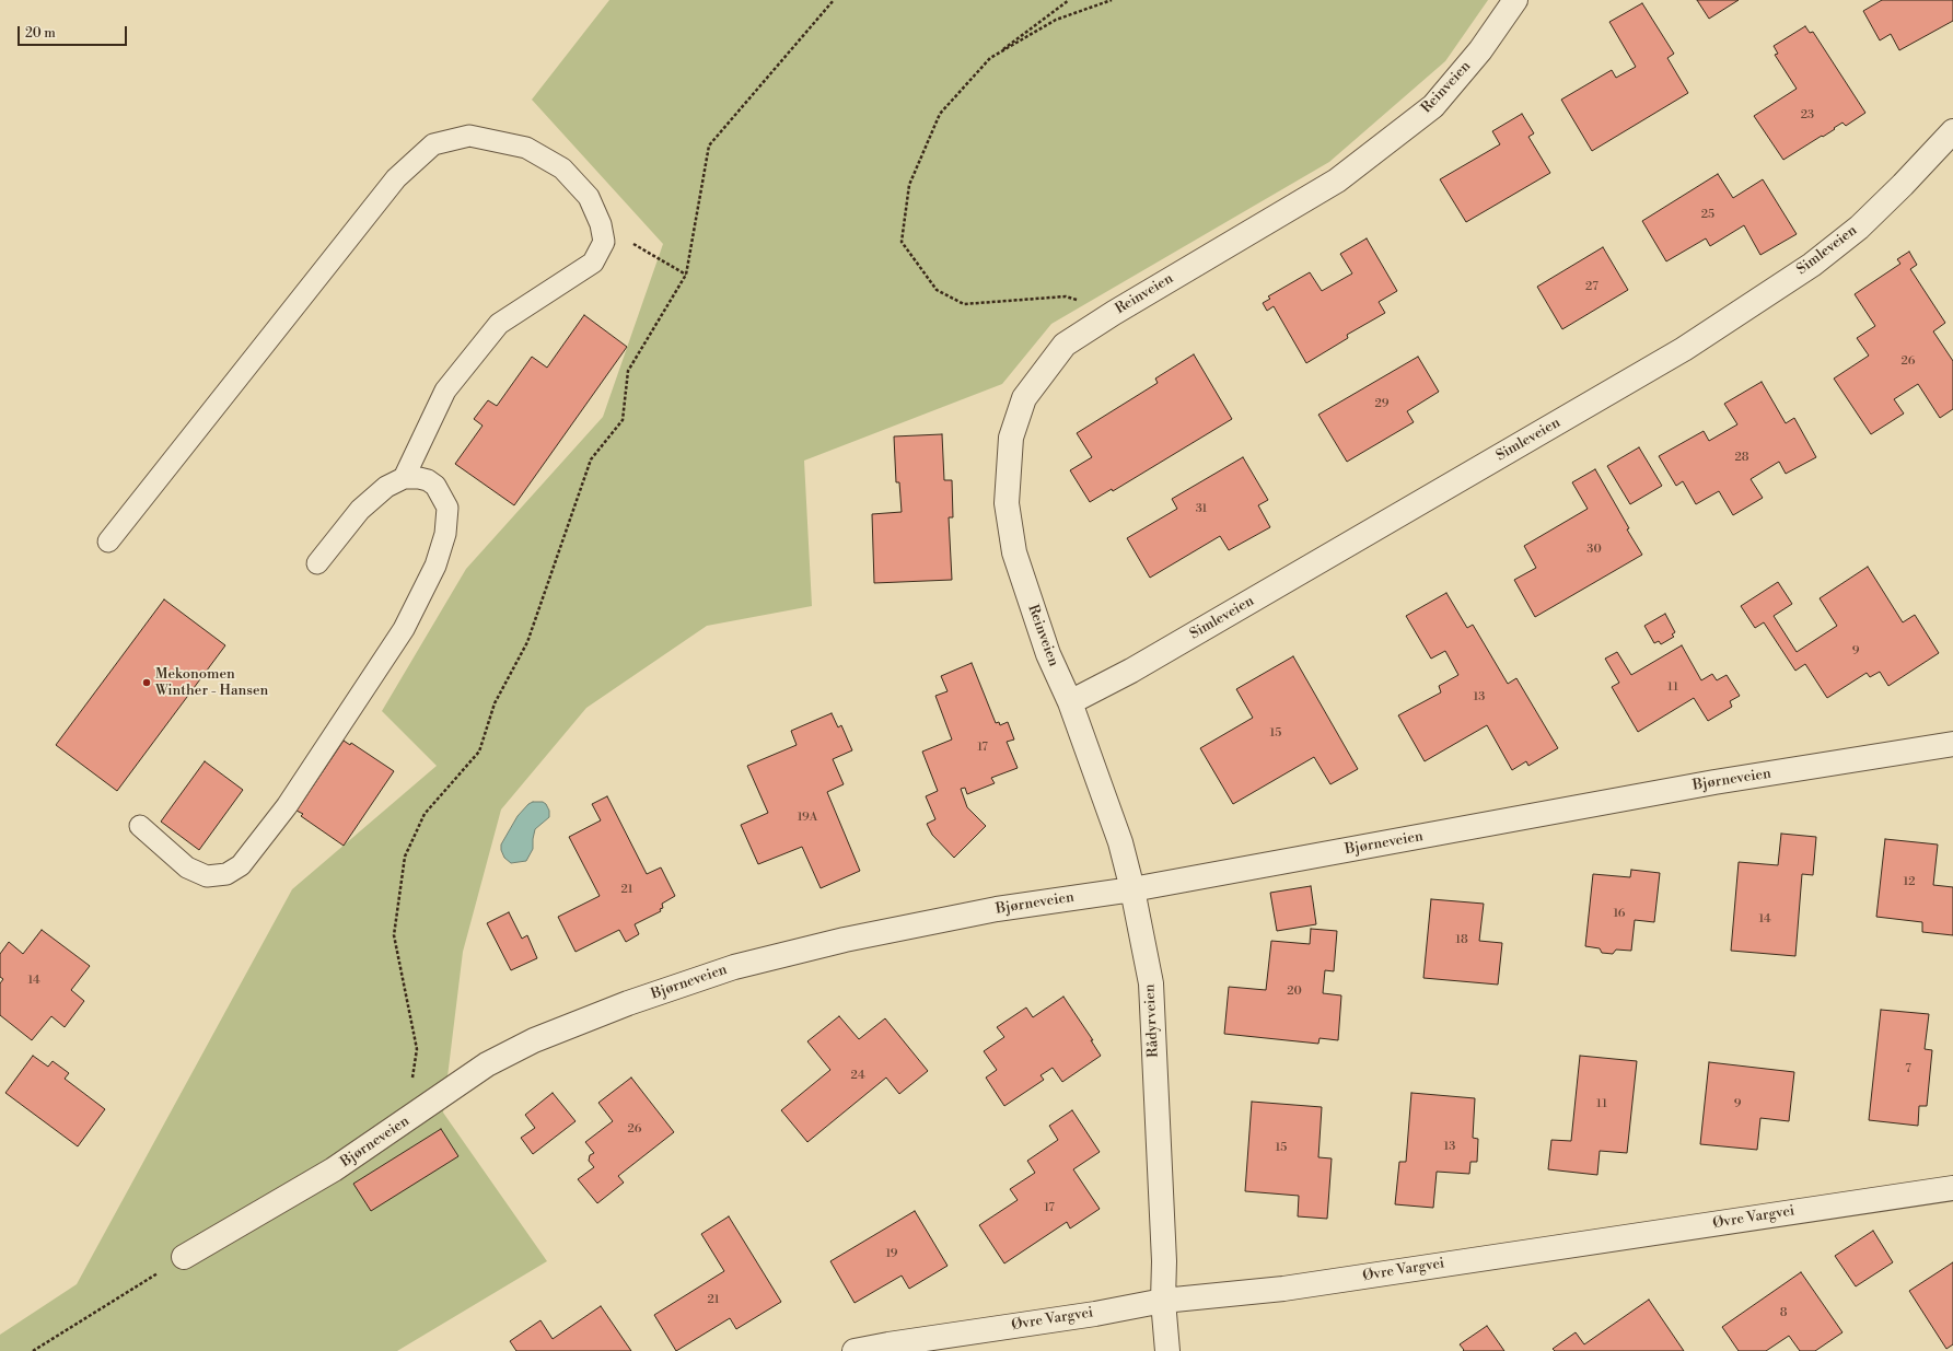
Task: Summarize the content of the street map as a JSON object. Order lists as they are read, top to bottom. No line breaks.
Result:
{"streets":{"street":["Reinveien","Simleveien","Bjørneveien","Rådyrveien","Øvre Vargvei"]},"crossings":[["Reinveien","Simleveien"],["Reinveien","Rådyrveien"],["Simleveien","Rådyrveien"],["Bjørneveien","Rådyrveien"],["Rådyrveien","Øvre Vargvei"]],"places":["Mekonomen Winther - Hansen"],"house_numbers":["23","25","27","26","29","28","31","30","9","11","13","15","17","19A","12","21","16","14","18","14","20","7","24","11","9","26","13","15","17","19","21","8"],"scale_bar":"20 m"}
